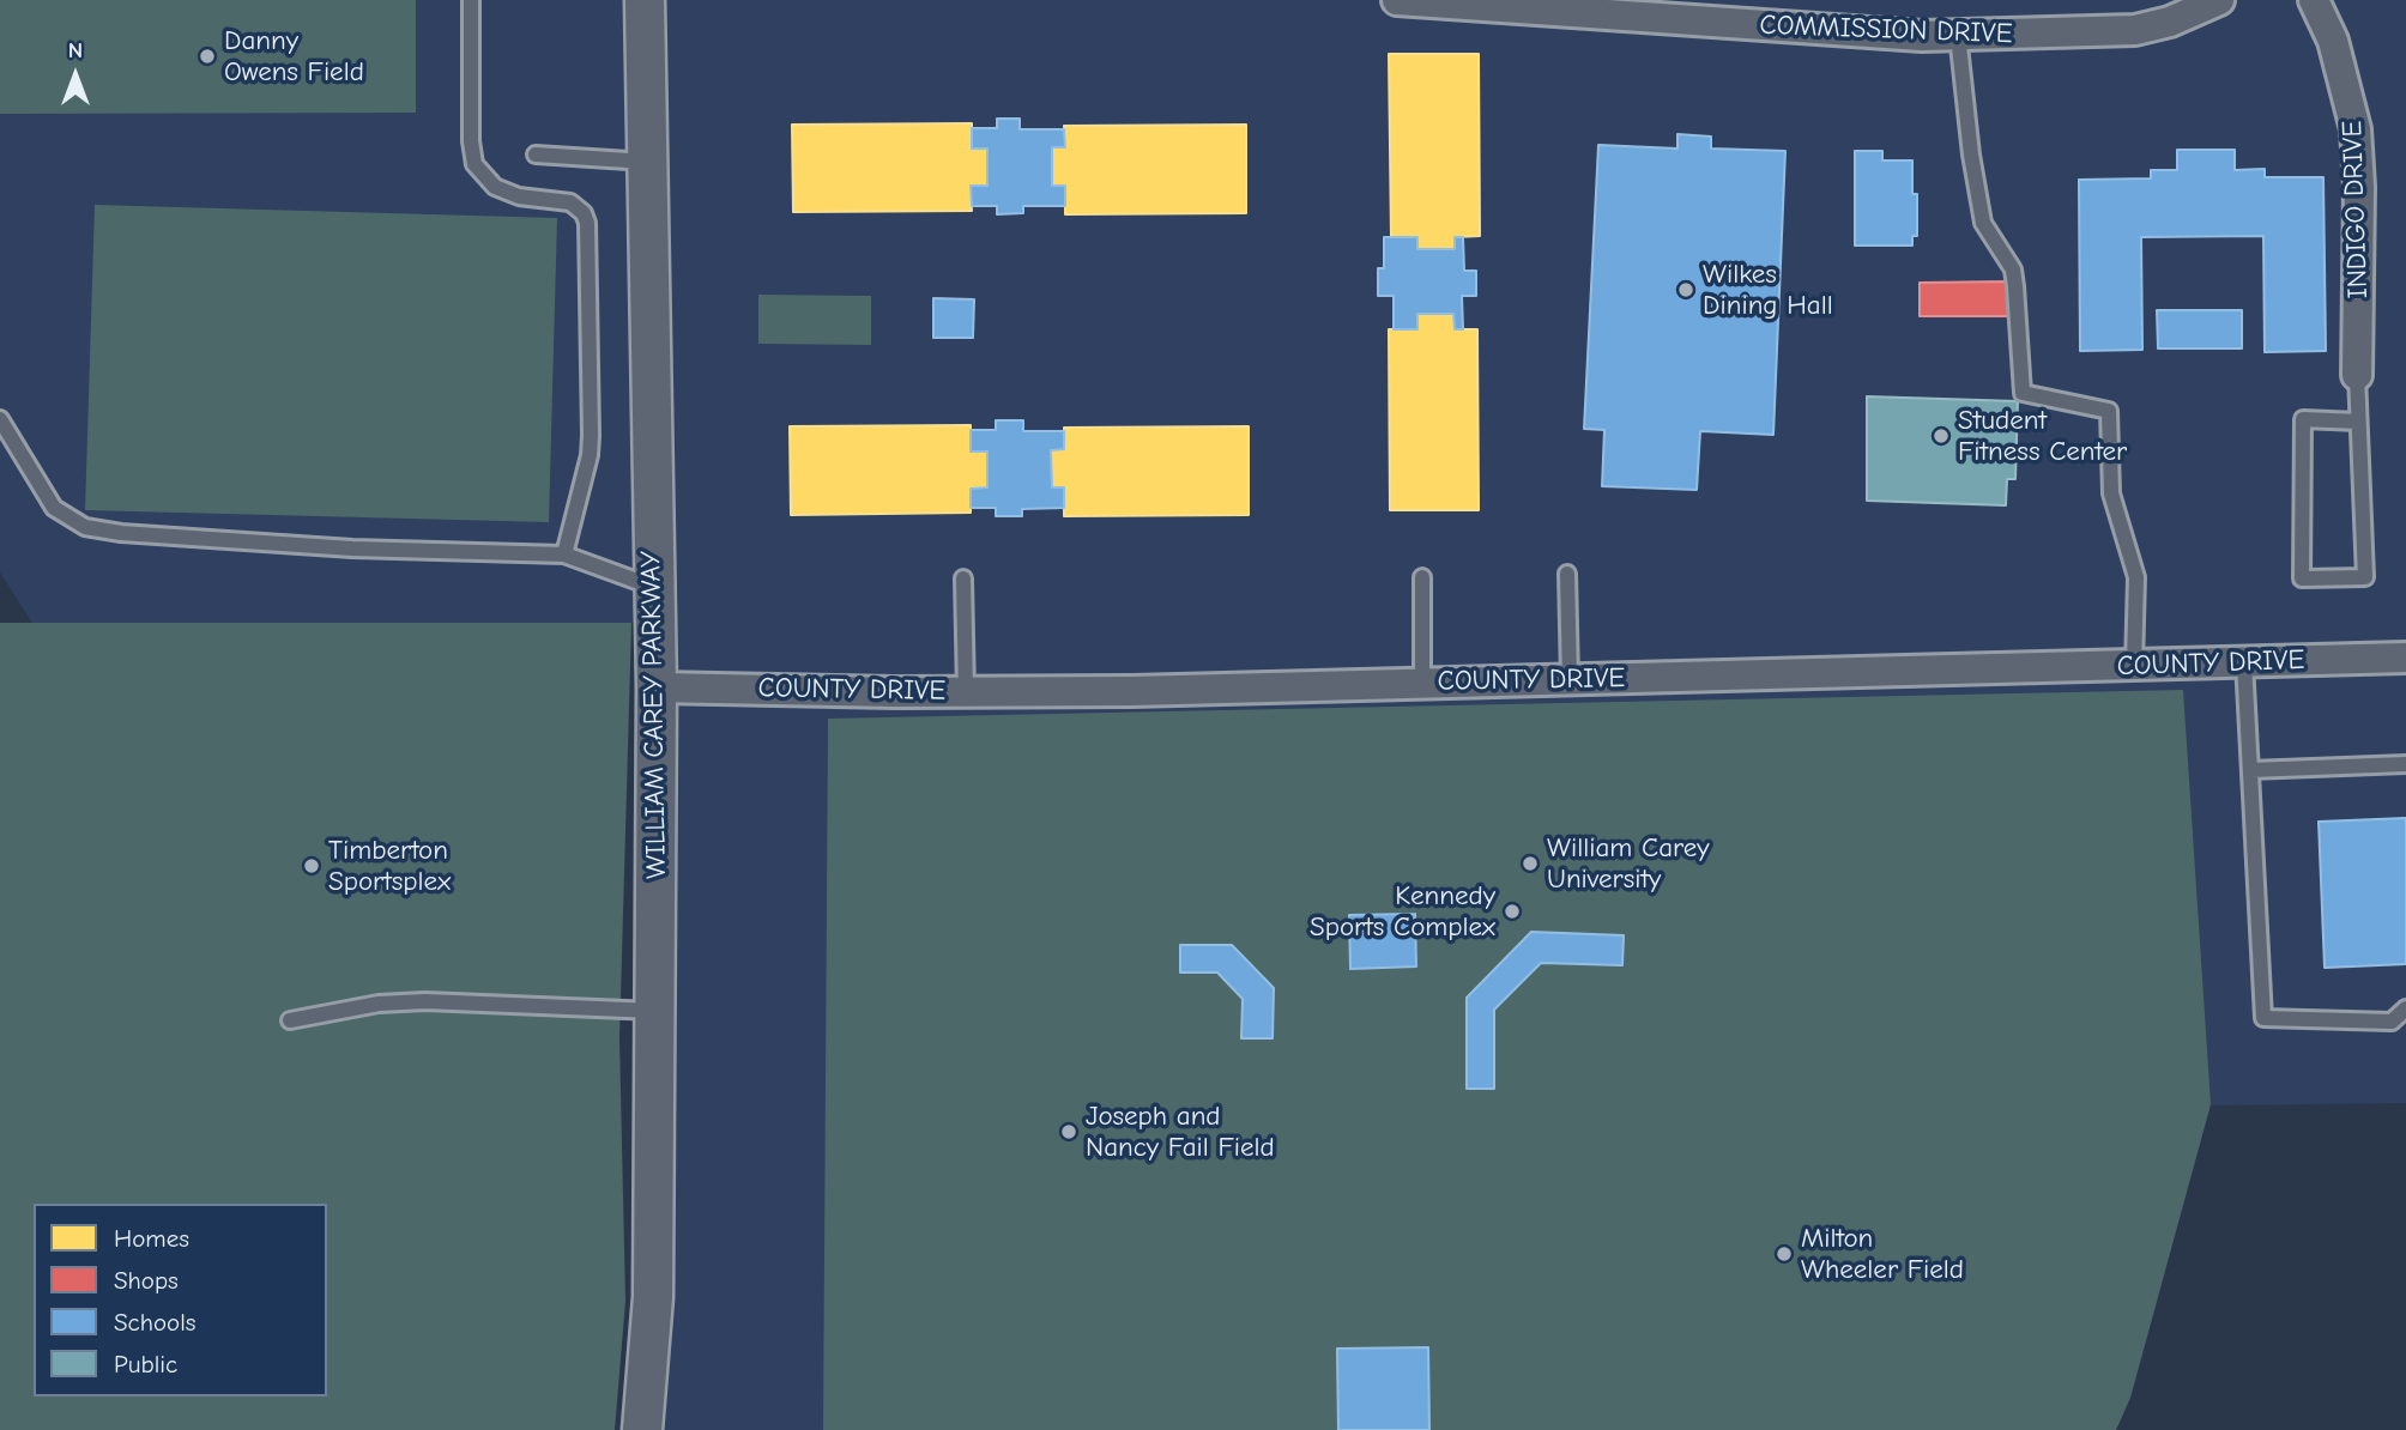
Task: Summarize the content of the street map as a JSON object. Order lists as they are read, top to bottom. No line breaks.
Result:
{"streets":{"street":["COMMISSION DRIVE","INDIGO DRIVE","COUNTY DRIVE","WILLIAM CAREY PARKWAY"]},"crossings":[["COUNTY DRIVE","WILLIAM CAREY PARKWAY"]],"places":["Danny Owens Field","Wilkes Dining Hall","Student Fitness Center","William Carey University","Timberton Sportsplex","Kennedy Sports Complex","Joseph and Nancy Fail Field","Milton Wheeler Field"],"legend":["Homes","Shops","Schools","Public"],"north":"top"}
